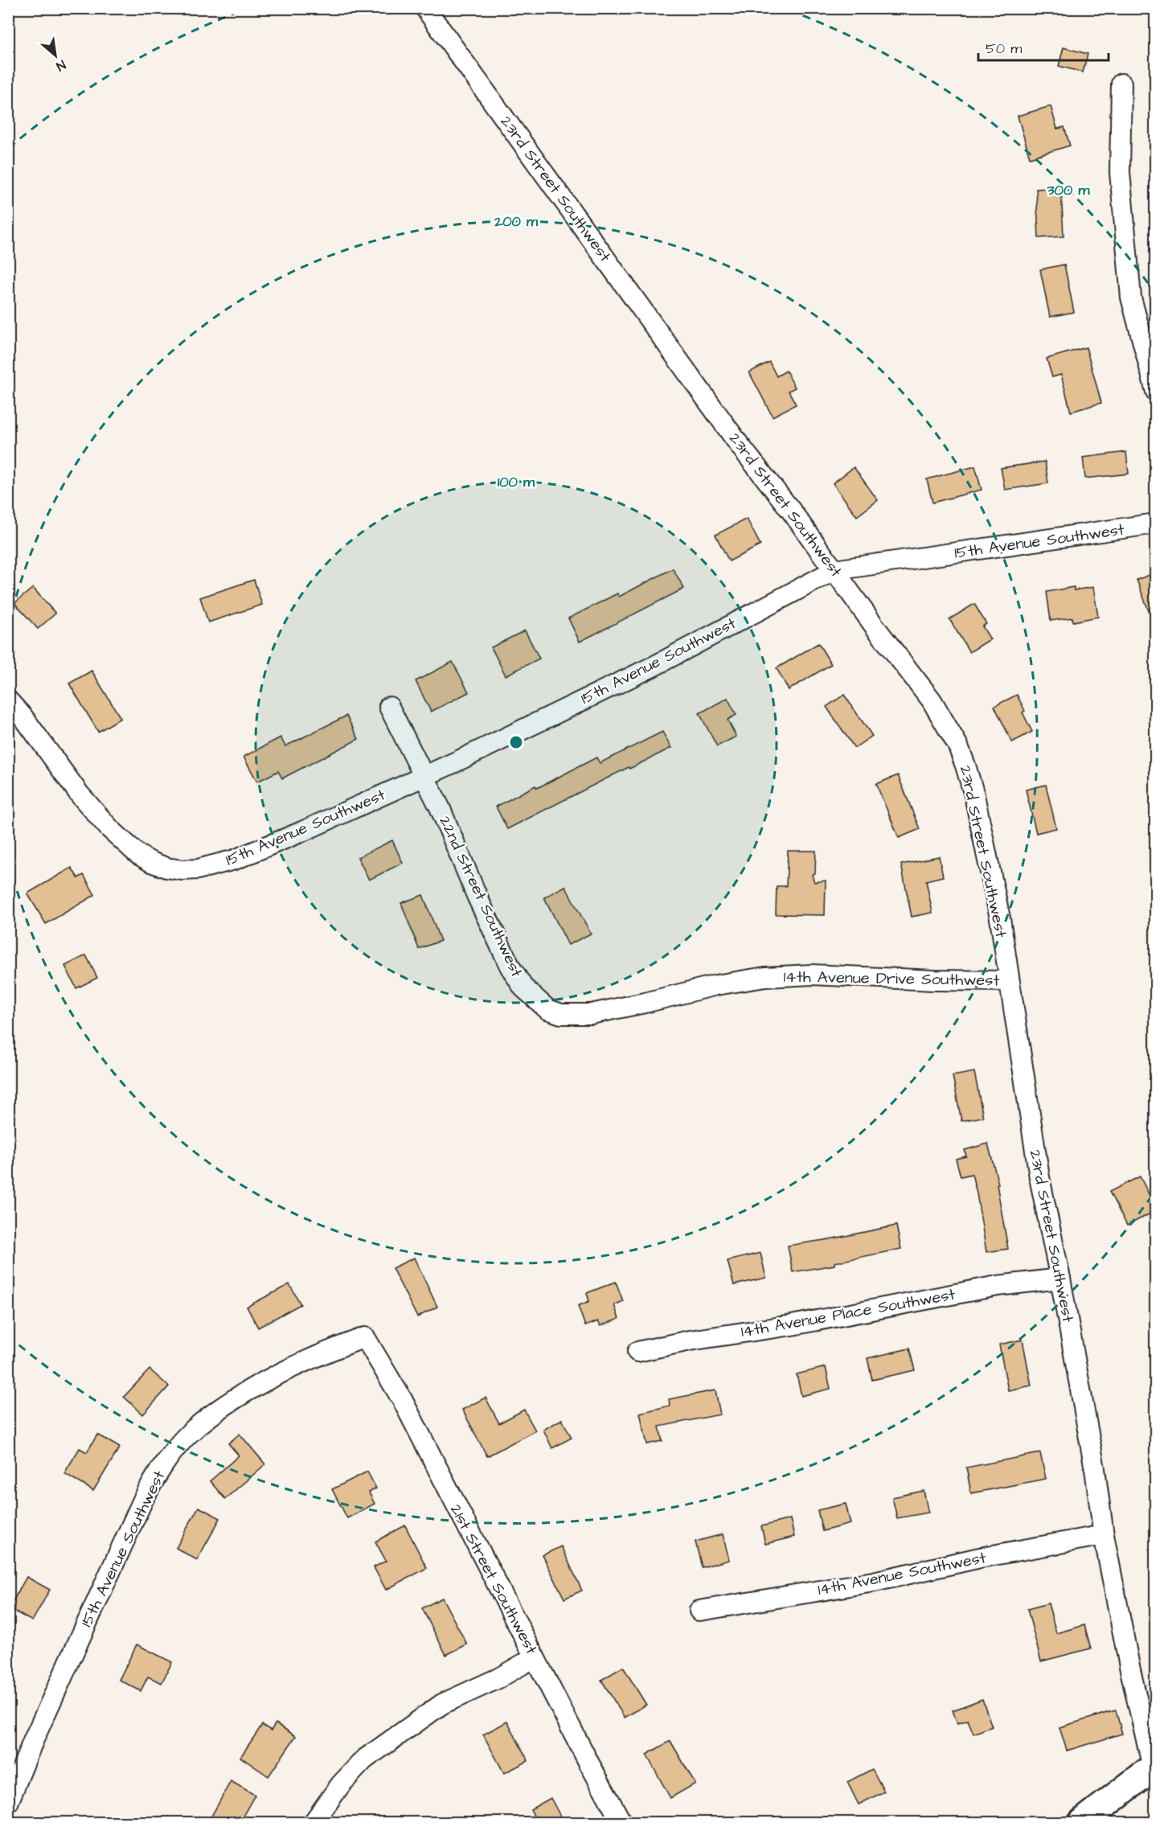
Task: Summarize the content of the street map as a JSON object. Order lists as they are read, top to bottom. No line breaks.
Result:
{"streets":{"street":["23rd Street Southwest","15th Avenue Southwest","22nd Street Southwest","14th Avenue Drive Southwest","14th Avenue Place Southwest","14th Avenue Southwest","21st Street Southwest"]},"crossings":[["23rd Street Southwest","15th Avenue Southwest"],["23rd Street Southwest","14th Avenue Drive Southwest"],["23rd Street Southwest","14th Avenue Place Southwest"],["23rd Street Southwest","14th Avenue Southwest"],["15th Avenue Southwest","22nd Street Southwest"],["15th Avenue Southwest","21st Street Southwest"],["22nd Street Southwest","14th Avenue Drive Southwest"]],"scale_bar":"50 m","north":"bottom right","rings":["300 m","200 m","100 m"]}
